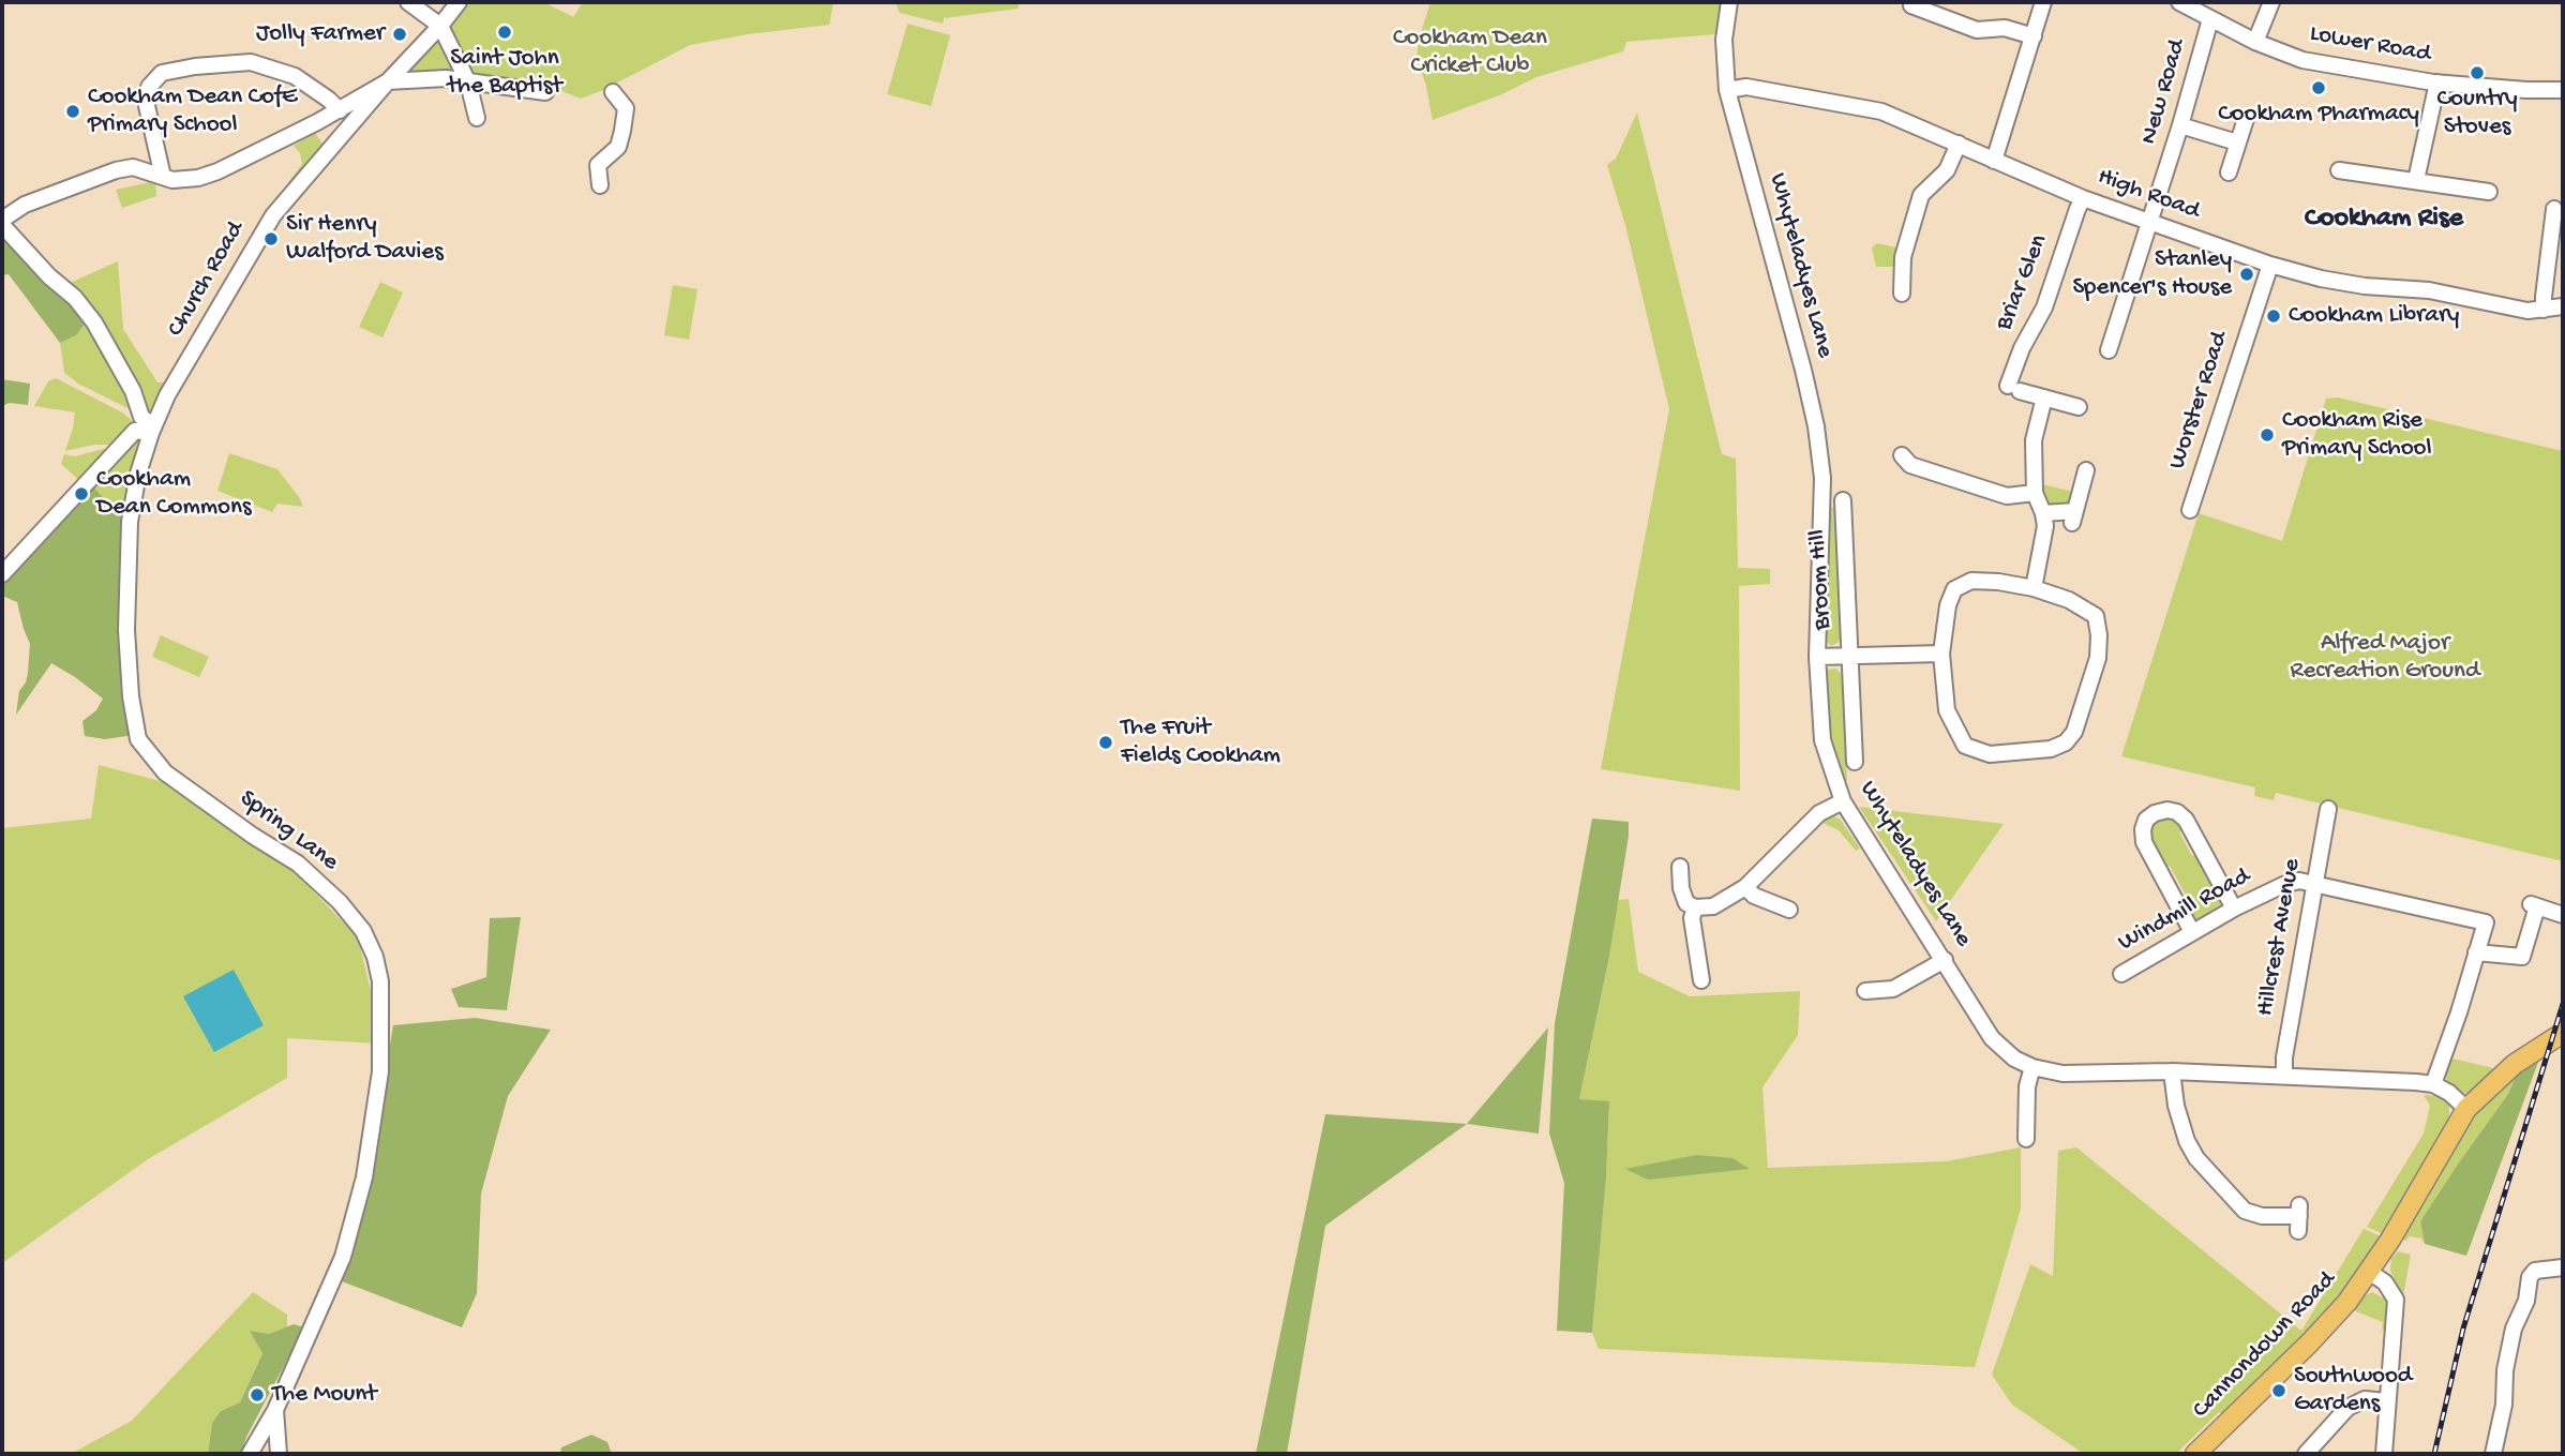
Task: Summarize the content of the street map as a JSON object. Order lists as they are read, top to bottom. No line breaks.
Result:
{"streets":{"main road":["Cannondown Road"],"street":["Lower Road","New Road","High Road","Whyteladyes Lane","Church Road","Briar Glen","Worster Road","Broom Hill","Spring Lane","Windmill Road","Hillcrest Avenue"]},"crossings":[["Lower Road","New Road"],["New Road","High Road"],["High Road","Whyteladyes Lane"],["High Road","Briar Glen"],["High Road","Worster Road"],["Whyteladyes Lane","Broom Hill"],["Whyteladyes Lane","Hillcrest Avenue"],["Church Road","Spring Lane"],["Windmill Road","Hillcrest Avenue"]],"districts":["Cookham Rise"],"parks":["Cookham Dean Cricket Club","Alfred Major Recreation Ground"],"places":["Saint John the Baptist","Jolly Farmer","Country Stoves","Cookham Pharmacy","Cookham Dean CofE Primary School","Sir Henry Walford Davies","Stanley Spencer's House","Cookham Library","Cookham Rise Primary School","Cookham Dean Commons","The Fruit Fields Cookham","Southwood Gardens","The Mount"]}
